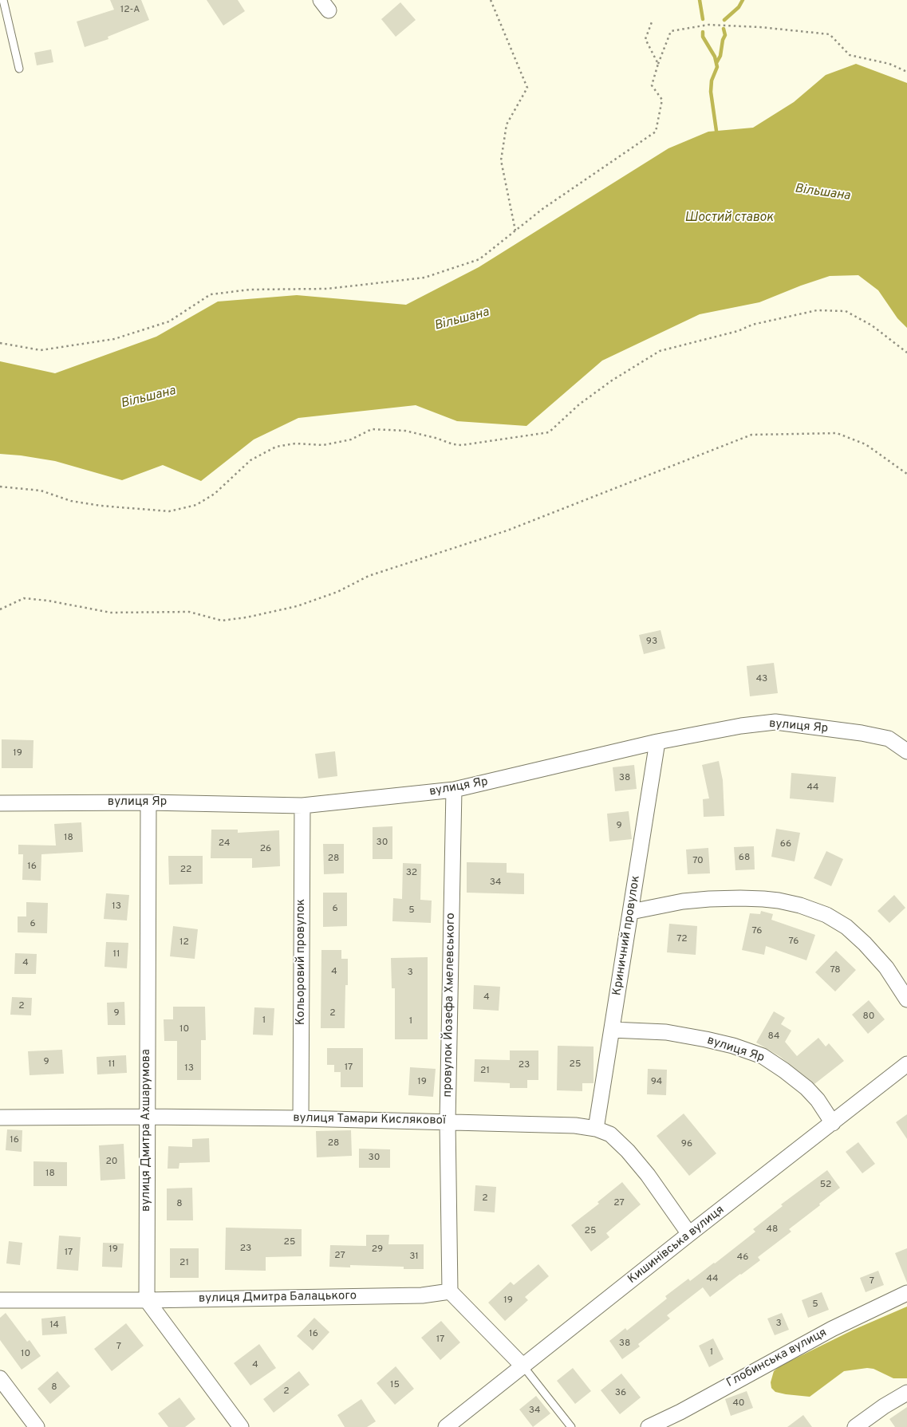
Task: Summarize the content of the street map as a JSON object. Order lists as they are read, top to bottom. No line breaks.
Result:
{"streets":{"street":["вулиця Яр","Криничний провулок","Кольоровий провулок","провулок Йозефа Хмелевського","вулиця Тамари Кислякової","вулиця Дмитра Ахшарумова","Кишинівська вулиця","вулиця Дмитра Балацького","Глобинська вулиця"]},"crossings":[["вулиця Яр","Криничний провулок"],["вулиця Яр","Кольоровий провулок"],["вулиця Яр","провулок Йозефа Хмелевського"],["вулиця Яр","вулиця Дмитра Ахшарумова"],["вулиця Яр","Кишинівська вулиця"],["Криничний провулок","вулиця Тамари Кислякової"],["Кольоровий провулок","вулиця Тамари Кислякової"],["провулок Йозефа Хмелевського","вулиця Тамари Кислякової"],["провулок Йозефа Хмелевського","вулиця Дмитра Балацького"],["вулиця Тамари Кислякової","вулиця Дмитра Ахшарумова"],["вулиця Тамари Кислякової","Кишинівська вулиця"],["вулиця Дмитра Ахшарумова","вулиця Дмитра Балацького"]],"water":["Вільшана","Шостий ставок"],"house_numbers":["12-А","93","43","19","38","44","9","18","30","24","66","26","68","28","70","16","22","32","34","13","6","5","6","76","72","76","12","11","4","78","4","3","4","2","9","2","80","1","1","10","84","9","11","25","23","17","13","21","19","94","16","28","96","30","20","18","52","2","27","8","48","25","25","23","19","29","17","27","31","46","21","44","7","19","5","3","14","16","17","38","7","1","10","4","15","8","2","36","40","34"]}
